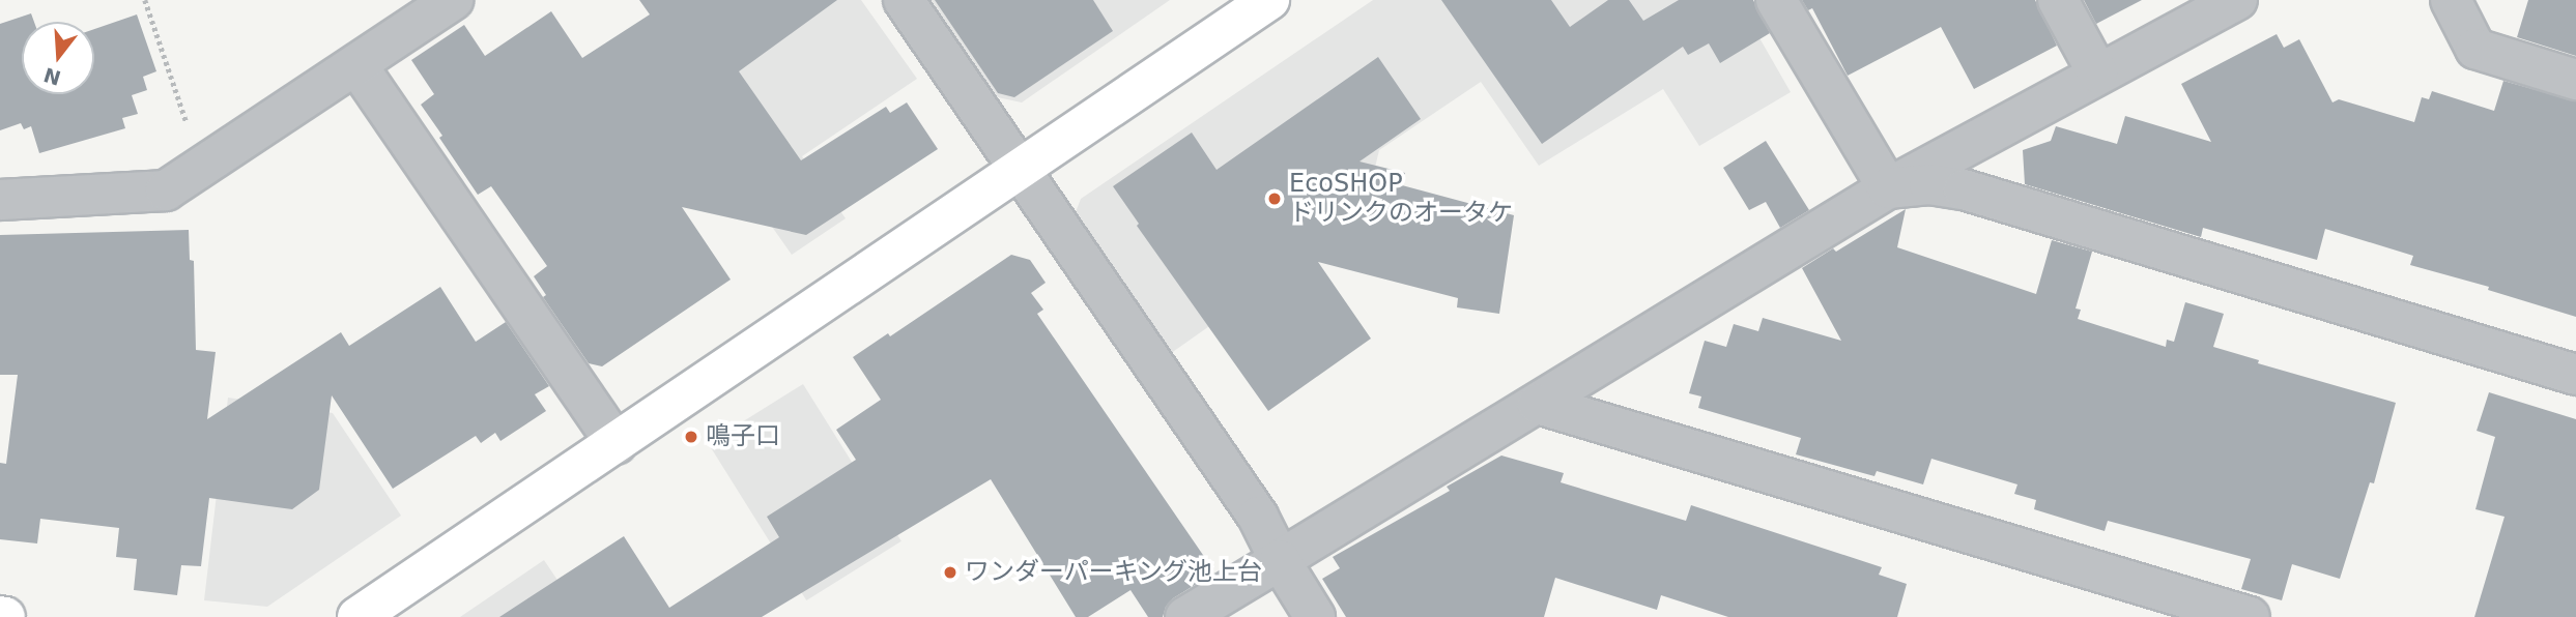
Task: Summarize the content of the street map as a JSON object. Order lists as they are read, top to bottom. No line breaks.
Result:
{"places":["EcoSHOP ドリンクのオータケ","鳴子口","ワンダーパーキング池上台"],"north":"bottom"}
